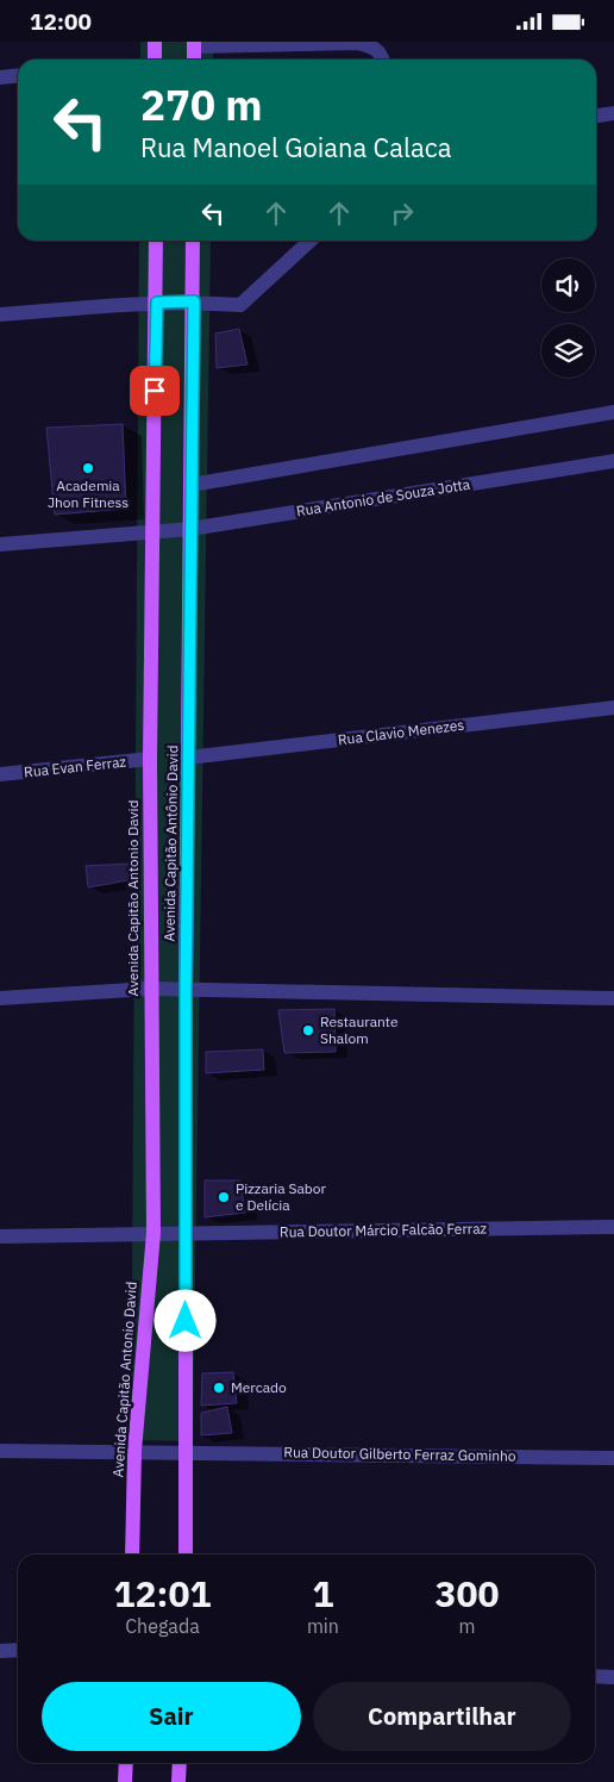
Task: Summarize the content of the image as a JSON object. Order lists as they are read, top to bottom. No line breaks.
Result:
{"streets":{"main road":["Avenida Capitão Antônio David","Avenida Capitão Antonio David"],"street":["Rua Antonio de Souza Jotta","Rua Clavio Menezes","Rua Evan Ferraz","Rua Doutor Márcio Falcão Ferraz","Rua Doutor Gilberto Ferraz Gominho"]},"crossings":[["Rua Antonio de Souza Jotta","Avenida Capitão Antônio David"],["Rua Antonio de Souza Jotta","Avenida Capitão Antonio David"],["Rua Clavio Menezes","Avenida Capitão Antônio David"],["Rua Evan Ferraz","Avenida Capitão Antonio David"],["Avenida Capitão Antônio David","Rua Doutor Márcio Falcão Ferraz"],["Avenida Capitão Antônio David","Rua Doutor Gilberto Ferraz Gominho"],["Avenida Capitão Antonio David","Rua Doutor Márcio Falcão Ferraz"],["Avenida Capitão Antonio David","Rua Doutor Gilberto Ferraz Gominho"]],"places":["Academia Jhon Fitness","Restaurante Shalom","Pizzaria Sabor e Delícia","Mercado"],"page":{"status":"12:00","turn":["270 m","Rua Manoel Goiana Calaca"],"eta":["12:01","Chegada","1","min","300","m"],"buttons":["Sair","Compartilhar"]}}
